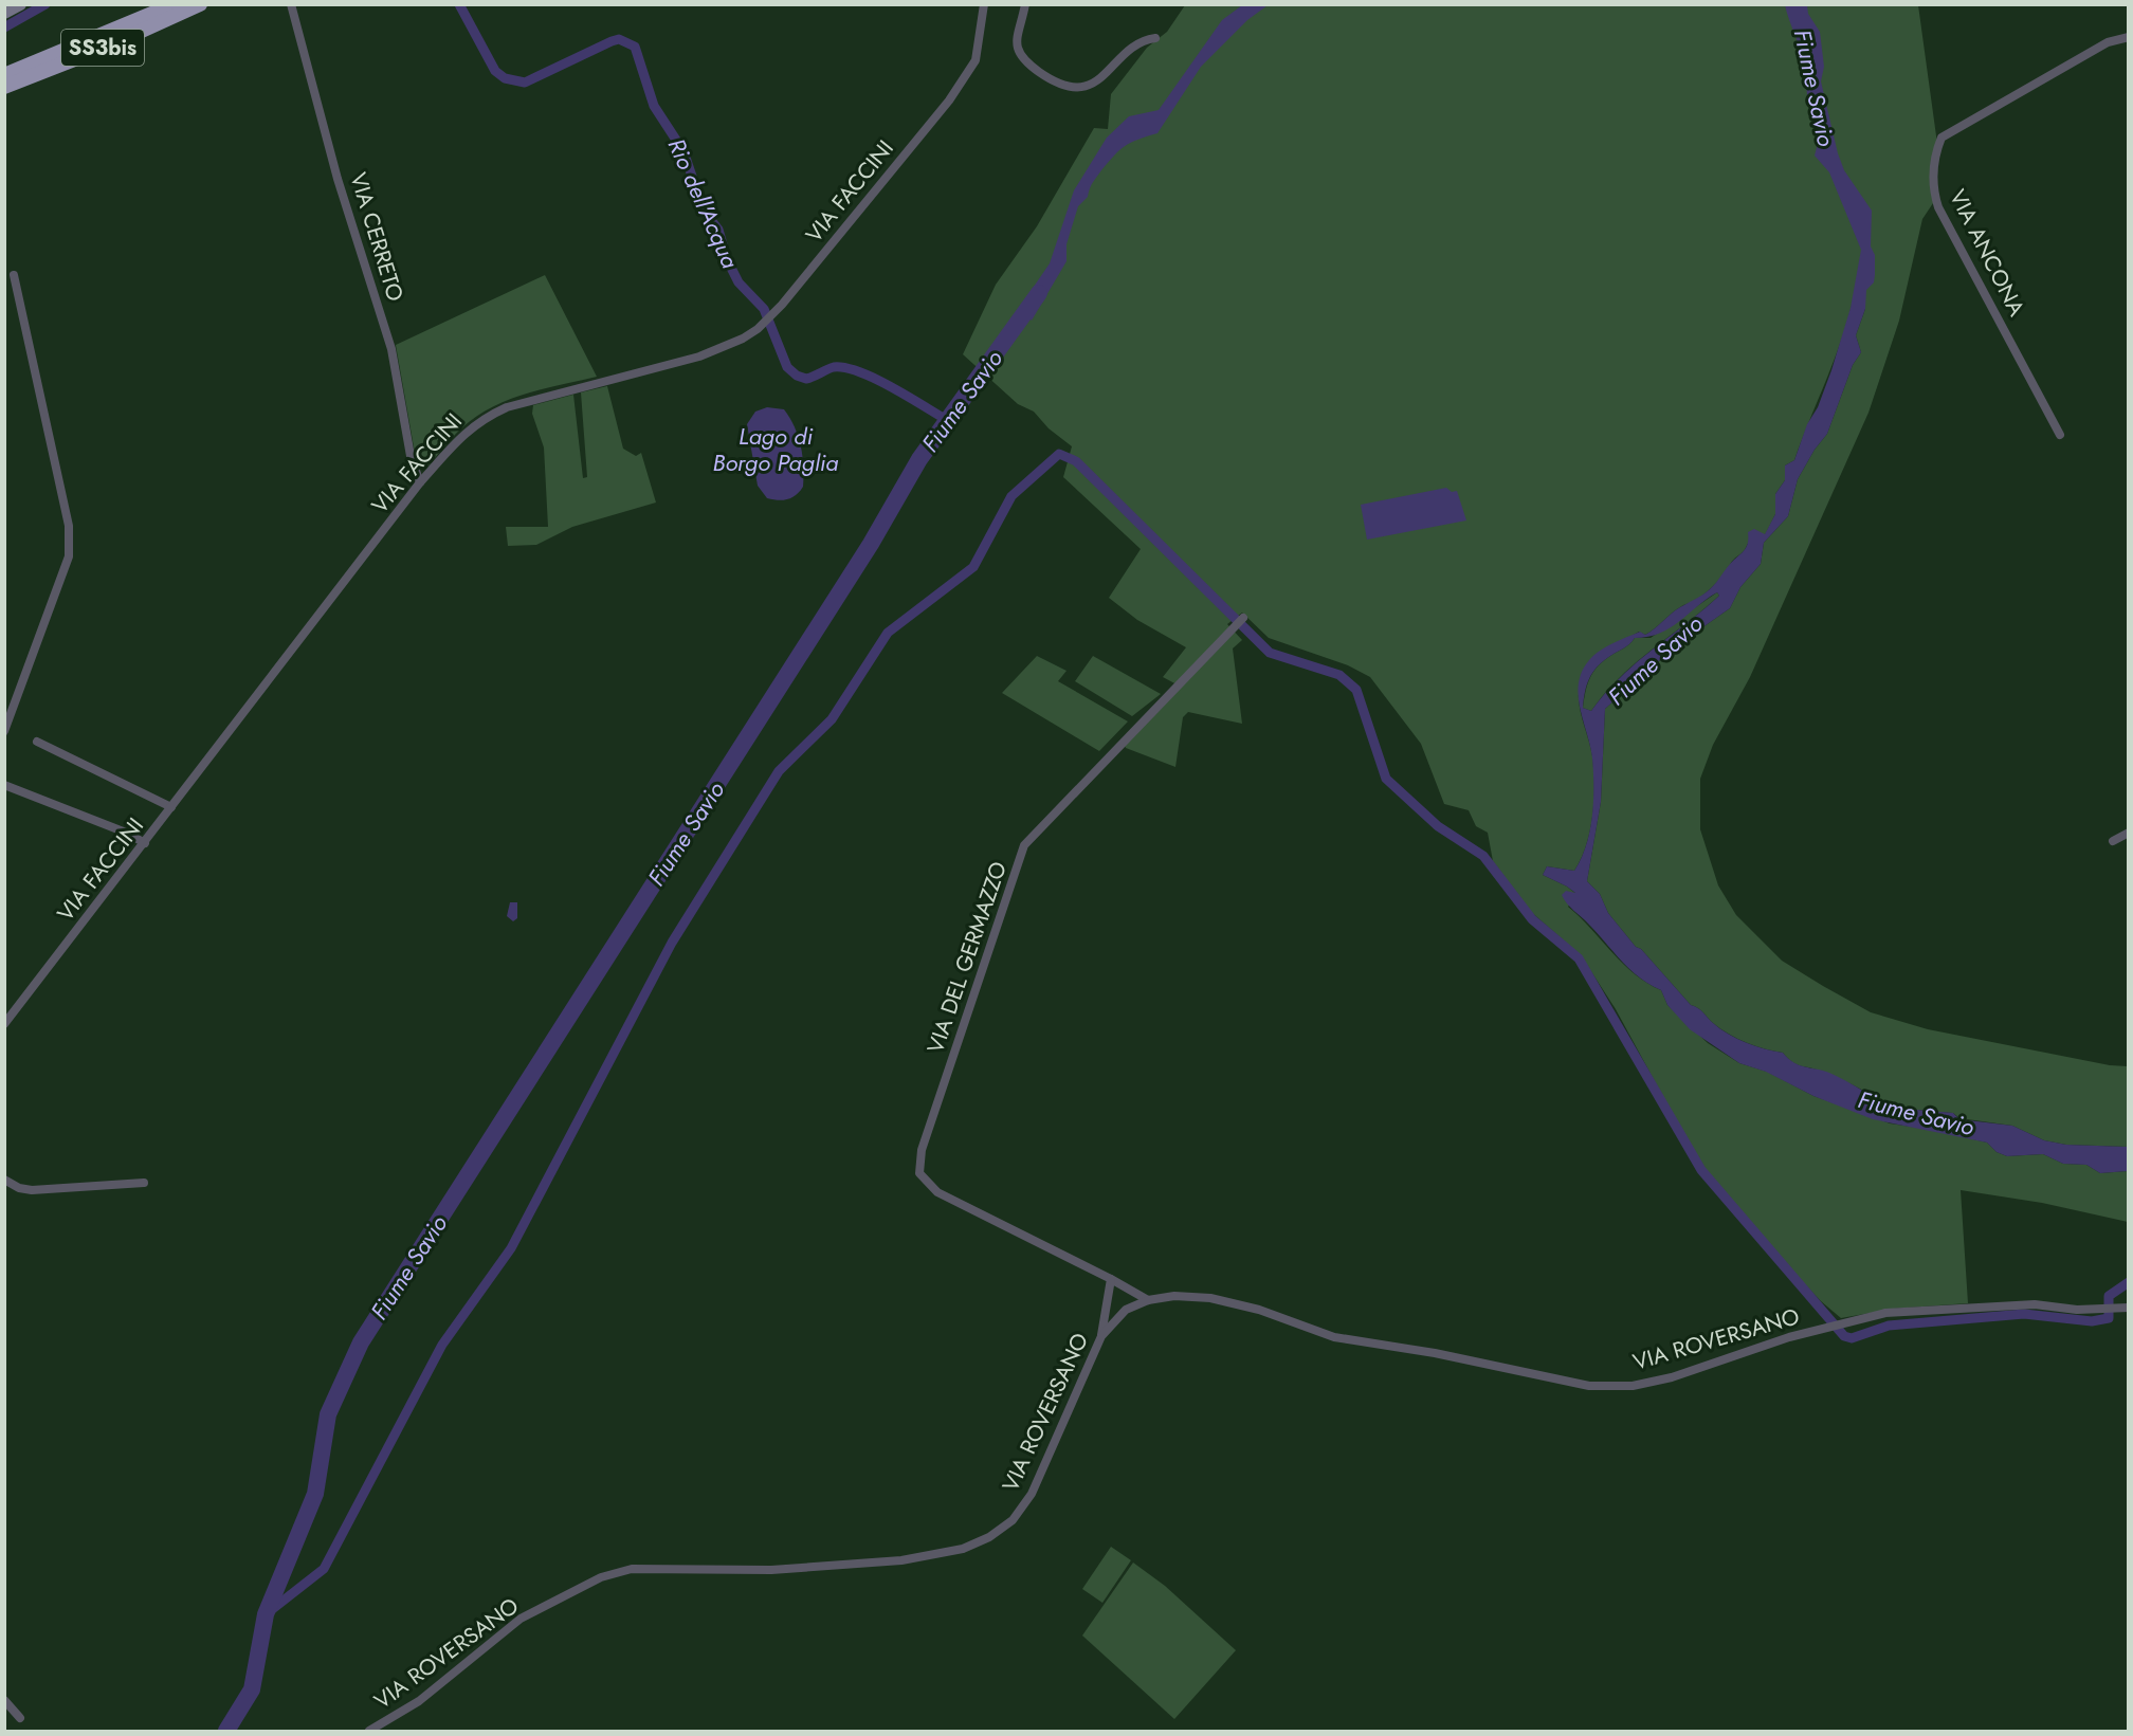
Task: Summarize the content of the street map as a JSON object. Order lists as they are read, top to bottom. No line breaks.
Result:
{"streets":{"highway":["SS3bis"],"street":["VIA FACCINI","VIA CERRETO","VIA ANCONA","VIA DEL GERMAZZO","VIA ROVERSANO"]},"crossings":[["VIA FACCINI","VIA CERRETO"],["VIA DEL GERMAZZO","VIA ROVERSANO"]],"water":["Fiume Savio","Rio dell'Acqua","Lago di Borgo Paglia"]}
